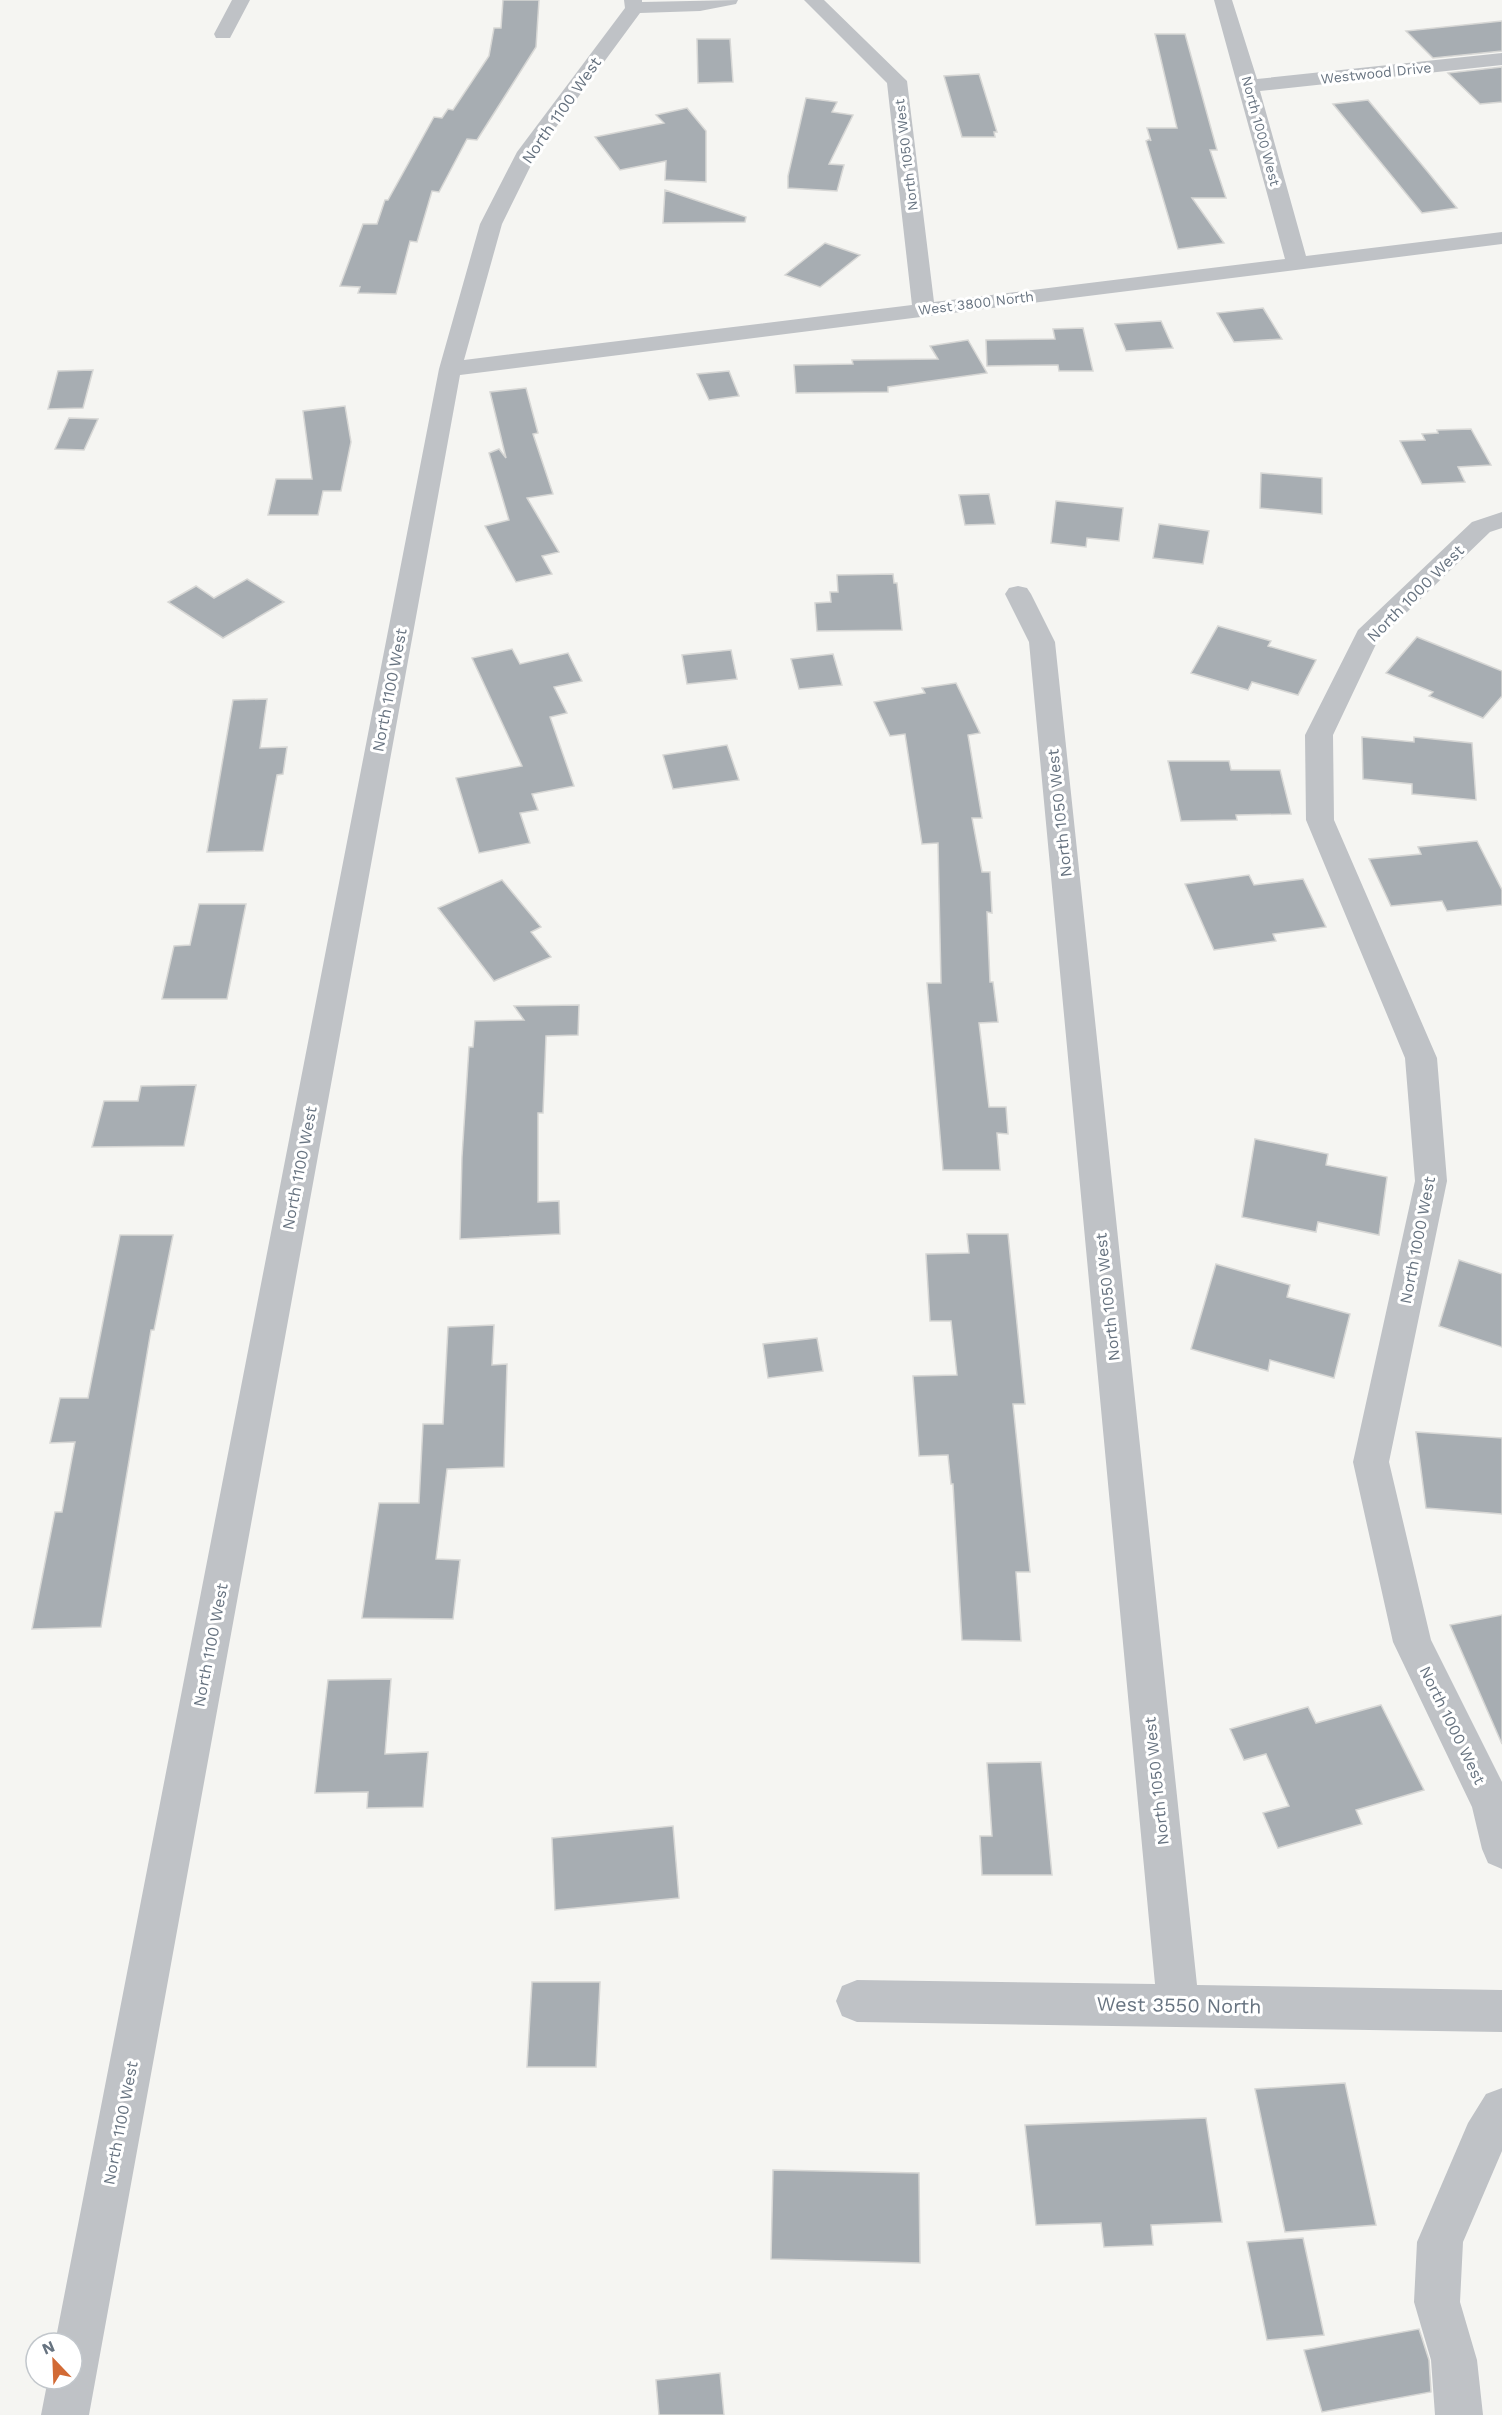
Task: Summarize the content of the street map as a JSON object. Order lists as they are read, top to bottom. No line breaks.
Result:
{"streets":{"street":["Westwood Drive","North 1100 West","North 1000 West","North 1050 West","West 3800 North","West 3550 North"]},"crossings":[["Westwood Drive","North 1000 West"],["North 1100 West","West 3800 North"],["North 1000 West","West 3800 North"],["North 1050 West","West 3800 North"],["North 1050 West","West 3550 North"]],"north":"top left"}
